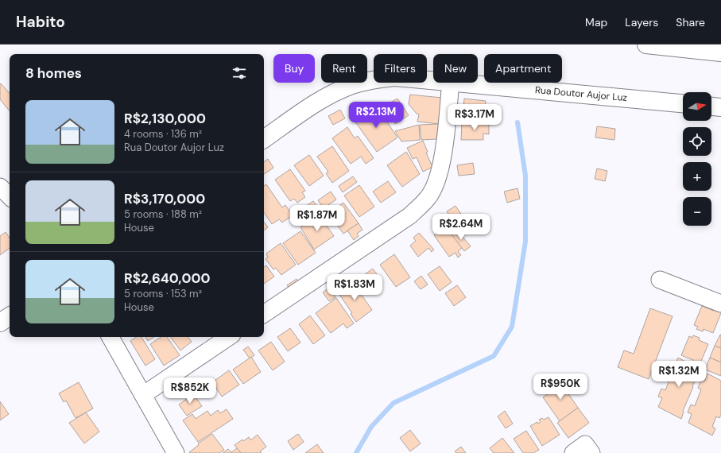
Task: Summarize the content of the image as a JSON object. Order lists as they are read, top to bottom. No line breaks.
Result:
{"streets":{"street":["Rua Doutor Aujor Luz"]},"north":"right","page":{"header":"Habito","nav":["Map","Layers","Share"],"chip":["Buy","Rent","Filters","New","Apartment"],"heading":"8 homes","map_buttons":["+","−"],"list":[{"name":"R$2,130,000","note":"4 rooms · 136 m² · Rua Doutor Aujor Luz"},{"name":"R$3,170,000","note":"5 rooms · 188 m² · House"},{"name":"R$2,640,000","note":"5 rooms · 153 m² · House"}],"price":["R$2.13M","R$3.17M","R$1.87M","R$2.64M","R$1.83M","R$1.32M","R$950K","R$852K"]}}
